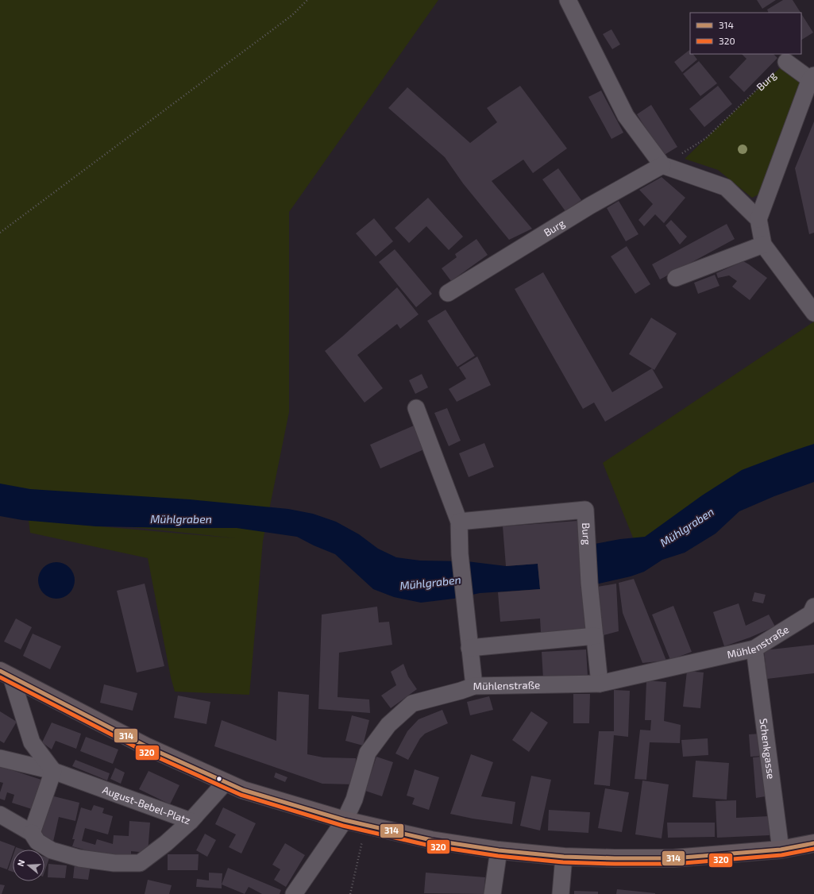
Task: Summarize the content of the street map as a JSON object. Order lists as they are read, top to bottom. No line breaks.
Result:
{"streets":{"street":["Burg","Mühlenstraße","Schenkgasse","August-Bebel-Platz"]},"crossings":[["Burg","Mühlenstraße"],["Mühlenstraße","Schenkgasse"]],"water":["Mühlgraben"],"lines":["transit line 314","transit line 320"],"legend":["314","320"],"north":"left"}
